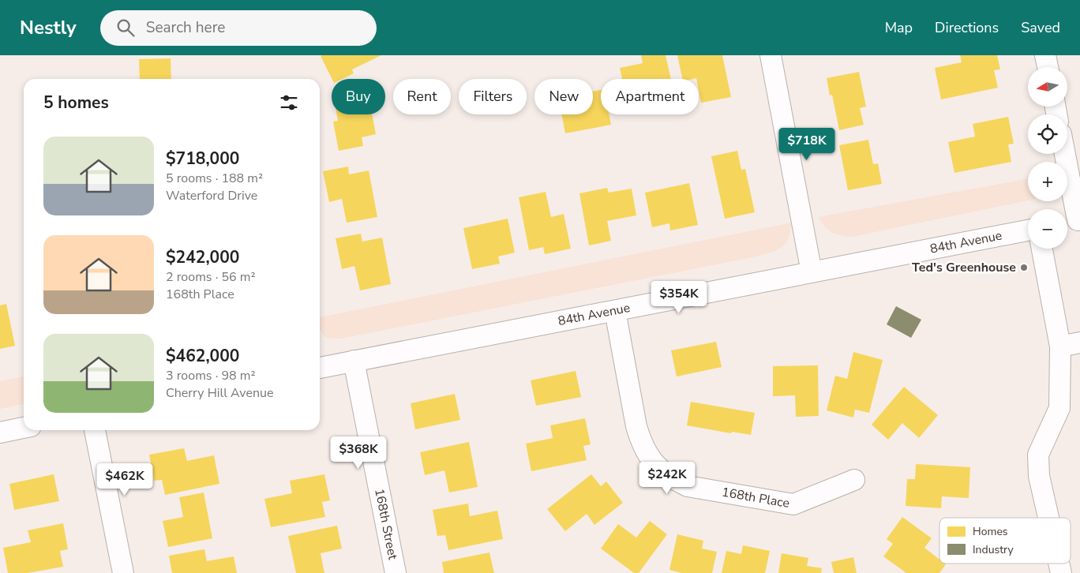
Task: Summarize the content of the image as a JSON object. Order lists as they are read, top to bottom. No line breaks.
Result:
{"streets":{"street":["84th Avenue","168th Place","168th Street"]},"crossings":[["84th Avenue","168th Place"],["84th Avenue","168th Street"]],"places":["Ted's Greenhouse"],"legend":["Homes","Industry"],"north":"left","page":{"header":"Nestly","search":"Search here","nav":["Map","Directions","Saved"],"map_buttons":["+","−"],"chip":["Buy","Rent","Filters","New","Apartment"],"heading":"5 homes","list":[{"name":"$718,000","note":"5 rooms · 188 m² · Waterford Drive"},{"name":"$242,000","note":"2 rooms · 56 m² · 168th Place"},{"name":"$462,000","note":"3 rooms · 98 m² · Cherry Hill Avenue"}],"price":["$718K","$354K","$368K","$242K","$462K"]}}
